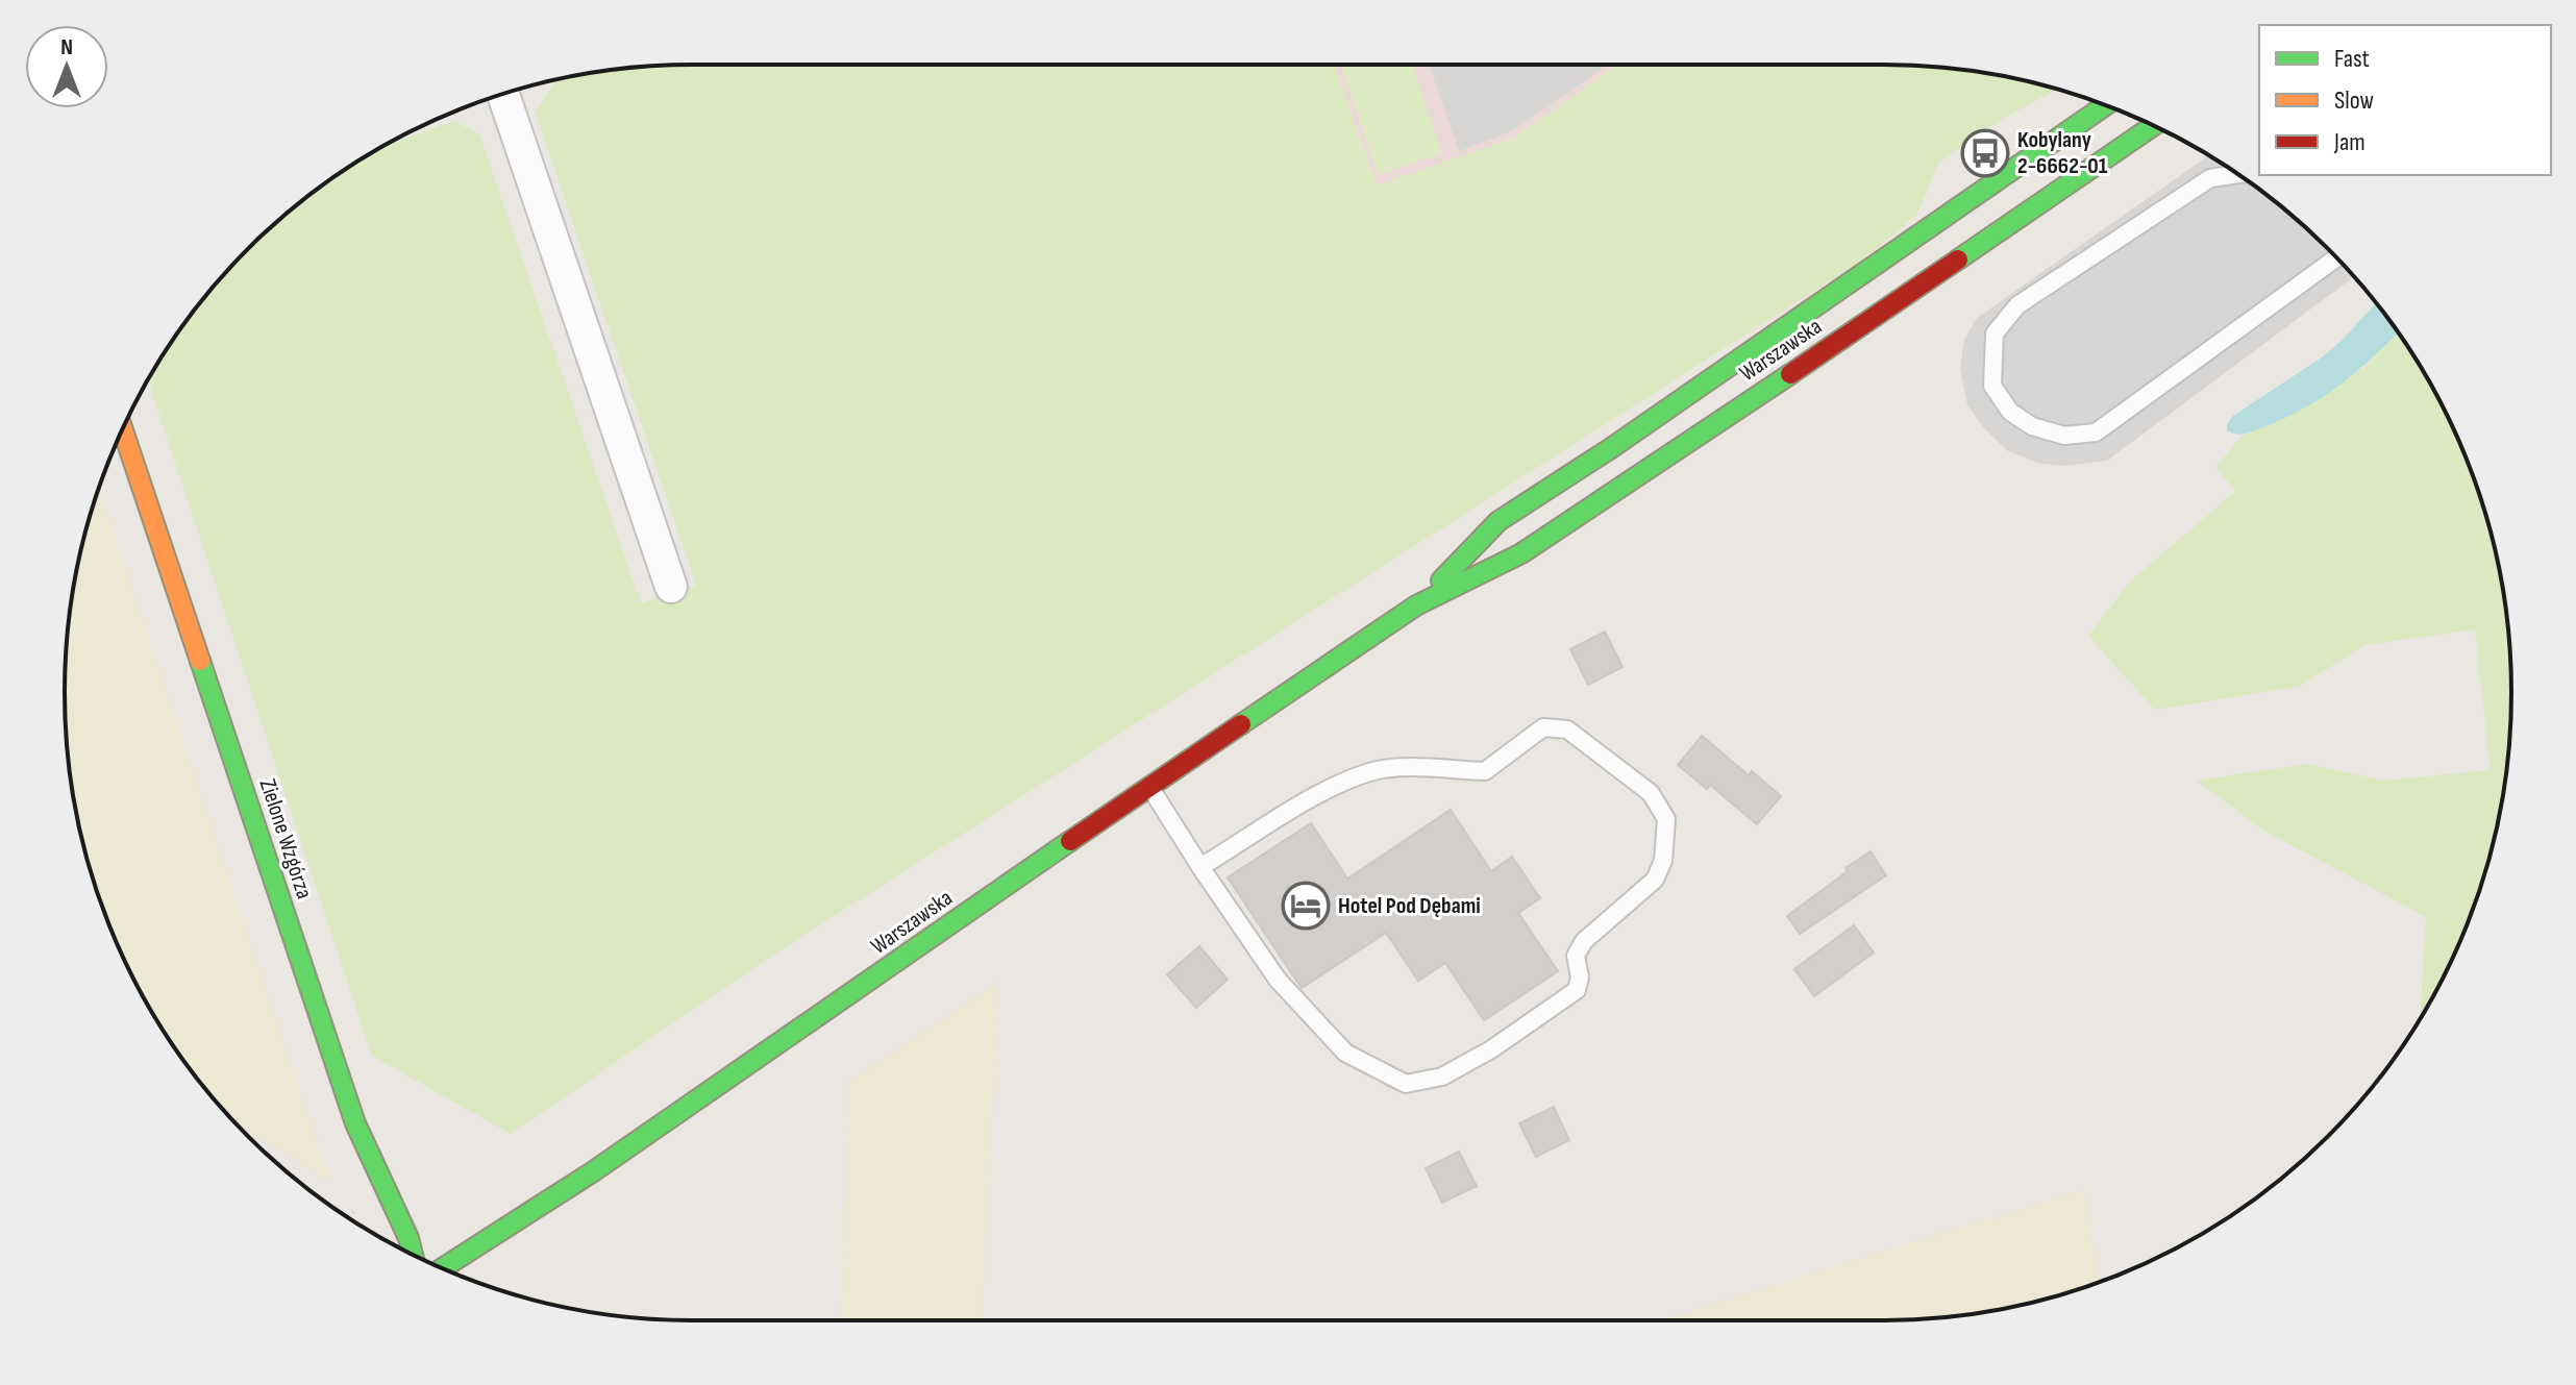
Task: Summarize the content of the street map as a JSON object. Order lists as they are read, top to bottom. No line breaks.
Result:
{"streets":{"main road":["Warszawska","Zielone Wzgórza"]},"places":{"bus stop":["Kobylany 2-6662-01"],"hotel":["Hotel Pod Dębami"]},"legend":["Fast","Slow","Jam"],"north":"top"}
